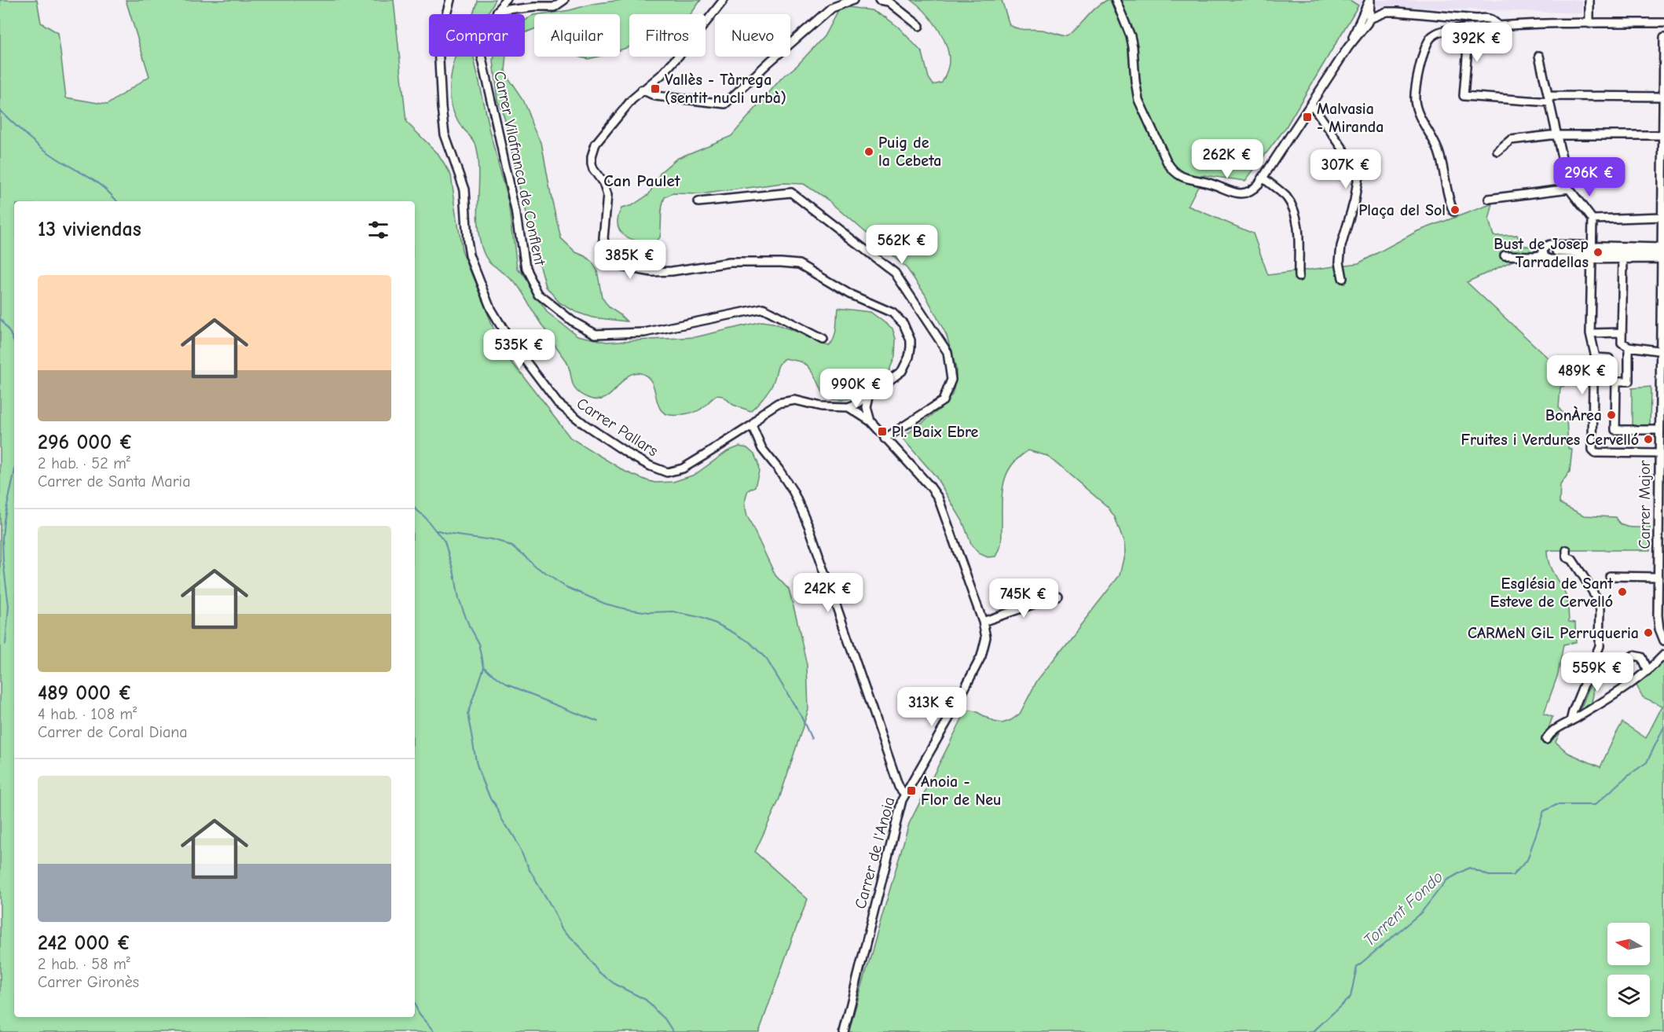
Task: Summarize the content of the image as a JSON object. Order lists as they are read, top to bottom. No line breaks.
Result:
{"streets":{"street":["Carrer Vilafranca de Conflent","Carrer Pallars","Carrer Major","Carrer de l'Anoia"]},"crossings":[["Carrer Pallars","Carrer de l'Anoia"]],"districts":["Can Paulet"],"water":["Torrent Fondo"],"places":{"transit":["Vallès - Tàrrega (sentit nucli urbà)","Malvasia - Miranda","Pl. Baix Ebre","Anoia - Flor de Neu"],"other":["Puig de la Cebeta","Plaça del Sol","Bust de Josep Tarradellas","BonÀrea","Fruites i Verdures Cervelló","Església de Sant Esteve de Cervelló","CARMeN GiL Perruqueria"]},"north":"left","page":{"chip":["Comprar","Alquilar","Filtros","Nuevo"],"price":["392K €","262K €","307K €","296K €","562K €","385K €","535K €","489K €","990K €","242K €","745K €","559K €","313K €"],"heading":"13 viviendas","list":[{"name":"296 000 €","note":"2 hab. · 52 m² · Carrer de Santa Maria"},{"name":"489 000 €","note":"4 hab. · 108 m² · Carrer de Coral Diana"},{"name":"242 000 €","note":"2 hab. · 58 m² · Carrer Gironès"}]}}
